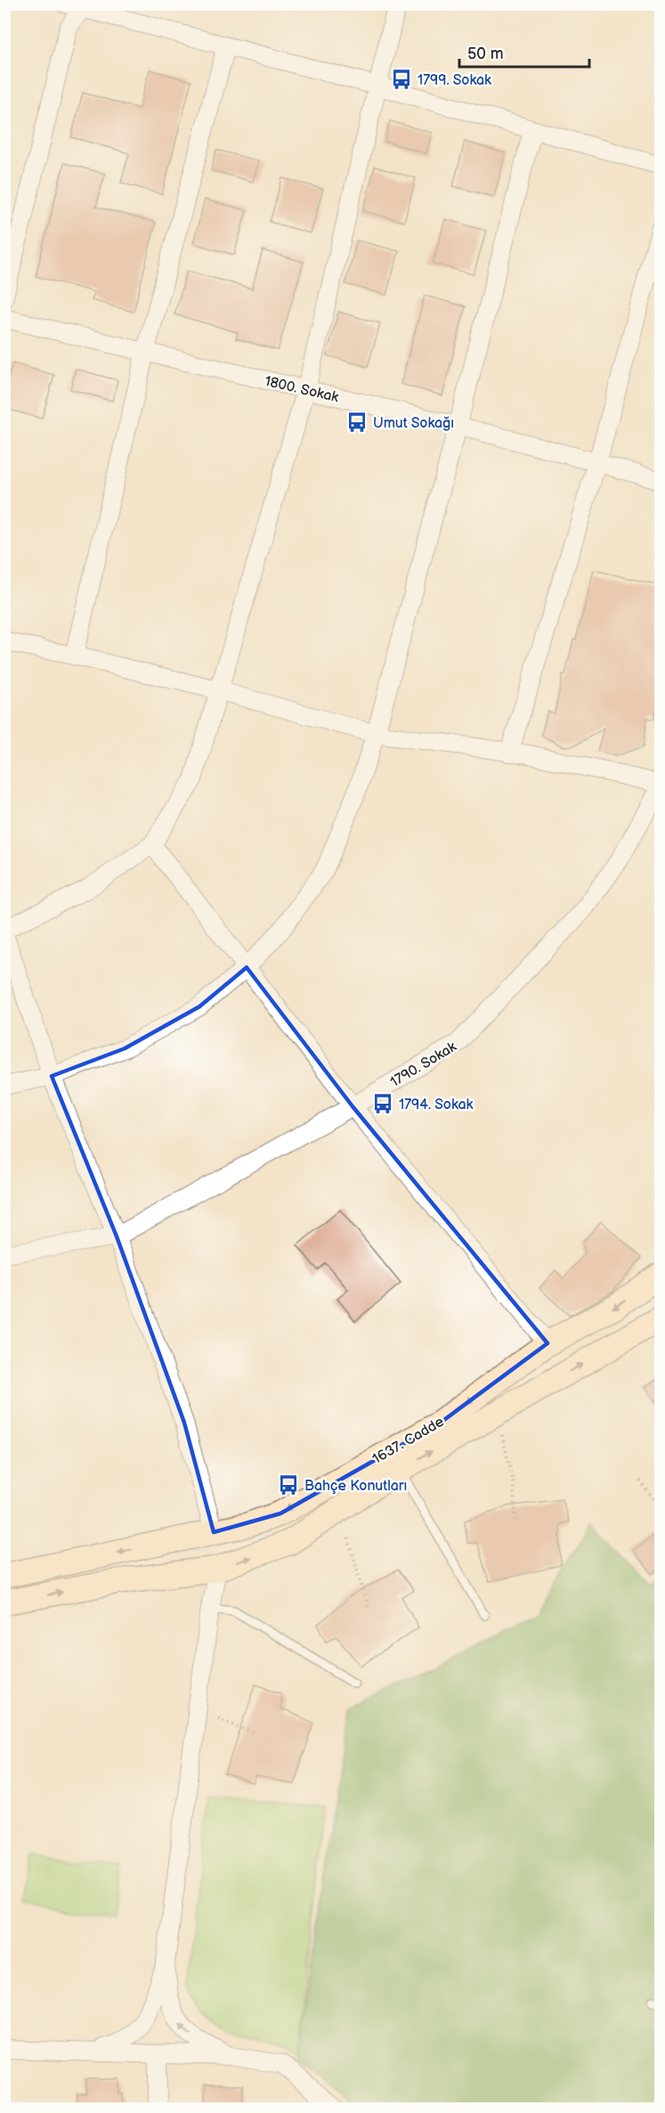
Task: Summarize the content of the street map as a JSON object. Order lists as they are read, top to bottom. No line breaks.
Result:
{"streets":{"street":["1800. Sokak","1790. Sokak","1637. Cadde"]},"places":{"bus stop":["1799. Sokak","Umut Sokağı","1794. Sokak","Bahçe Konutları"]},"scale_bar":"50 m"}
